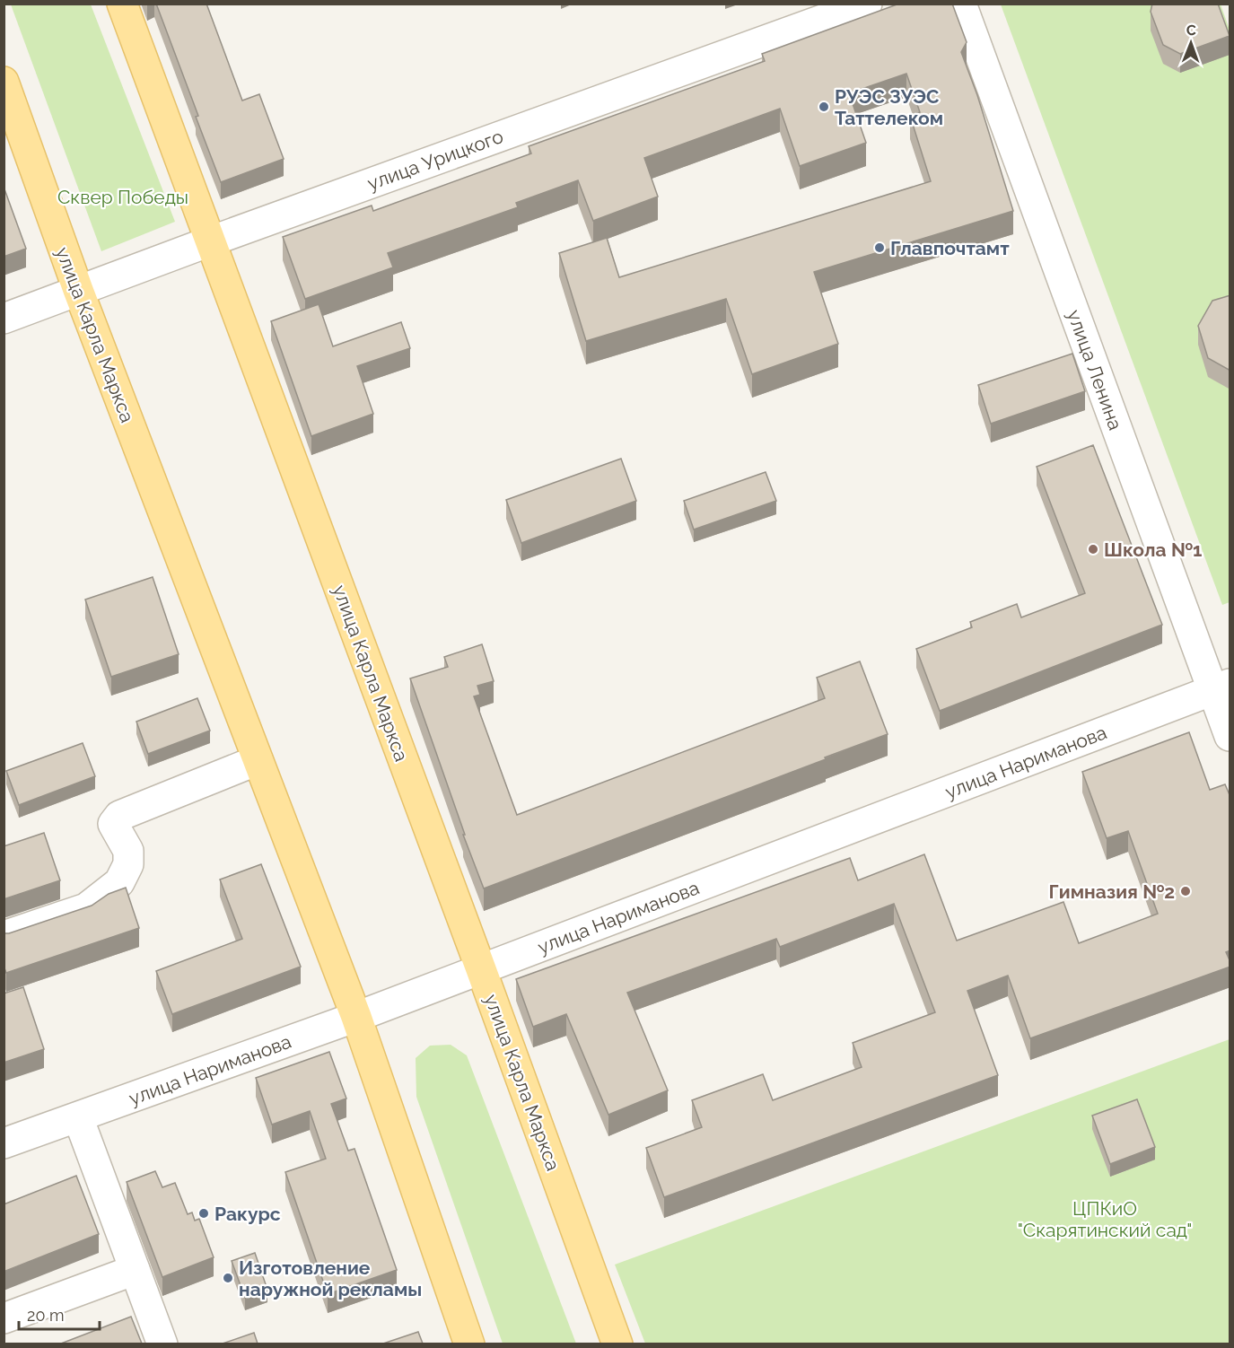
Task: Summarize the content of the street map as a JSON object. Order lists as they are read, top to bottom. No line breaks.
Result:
{"streets":{"main road":["улица Карла Маркса"],"street":["улица Урицкого","улица Ленина","улица Нариманова"]},"crossings":[["улица Урицкого","улица Карла Маркса"],["улица Карла Маркса","улица Нариманова"],["улица Ленина","улица Нариманова"]],"parks":["Сквер Победы","ЦПКиО \"Скарятинский сад\""],"places":["РУЭС ЗУЭС Таттелеком","Главпочтамт","Школа №1","Гимназия №2","Ракурс","Изготовление наружной рекламы"],"scale_bar":"20 m","north":"top"}
